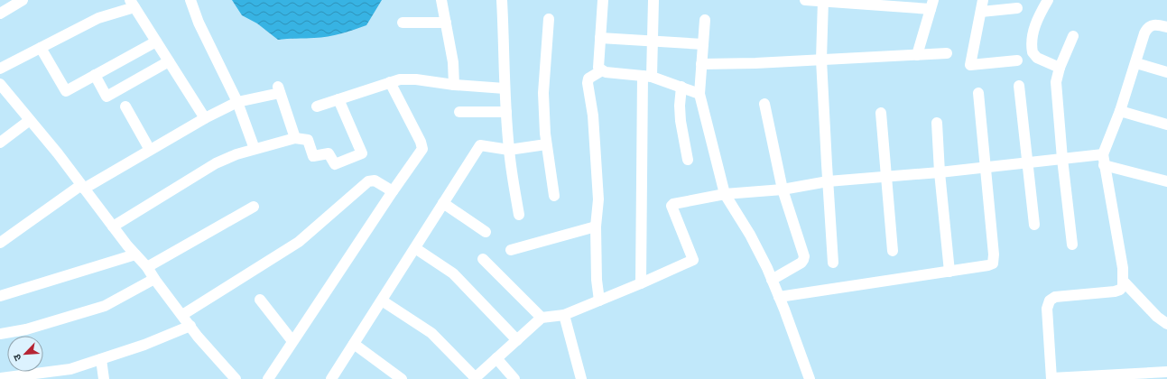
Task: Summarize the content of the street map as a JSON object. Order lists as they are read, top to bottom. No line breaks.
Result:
{"north":"bottom left"}
